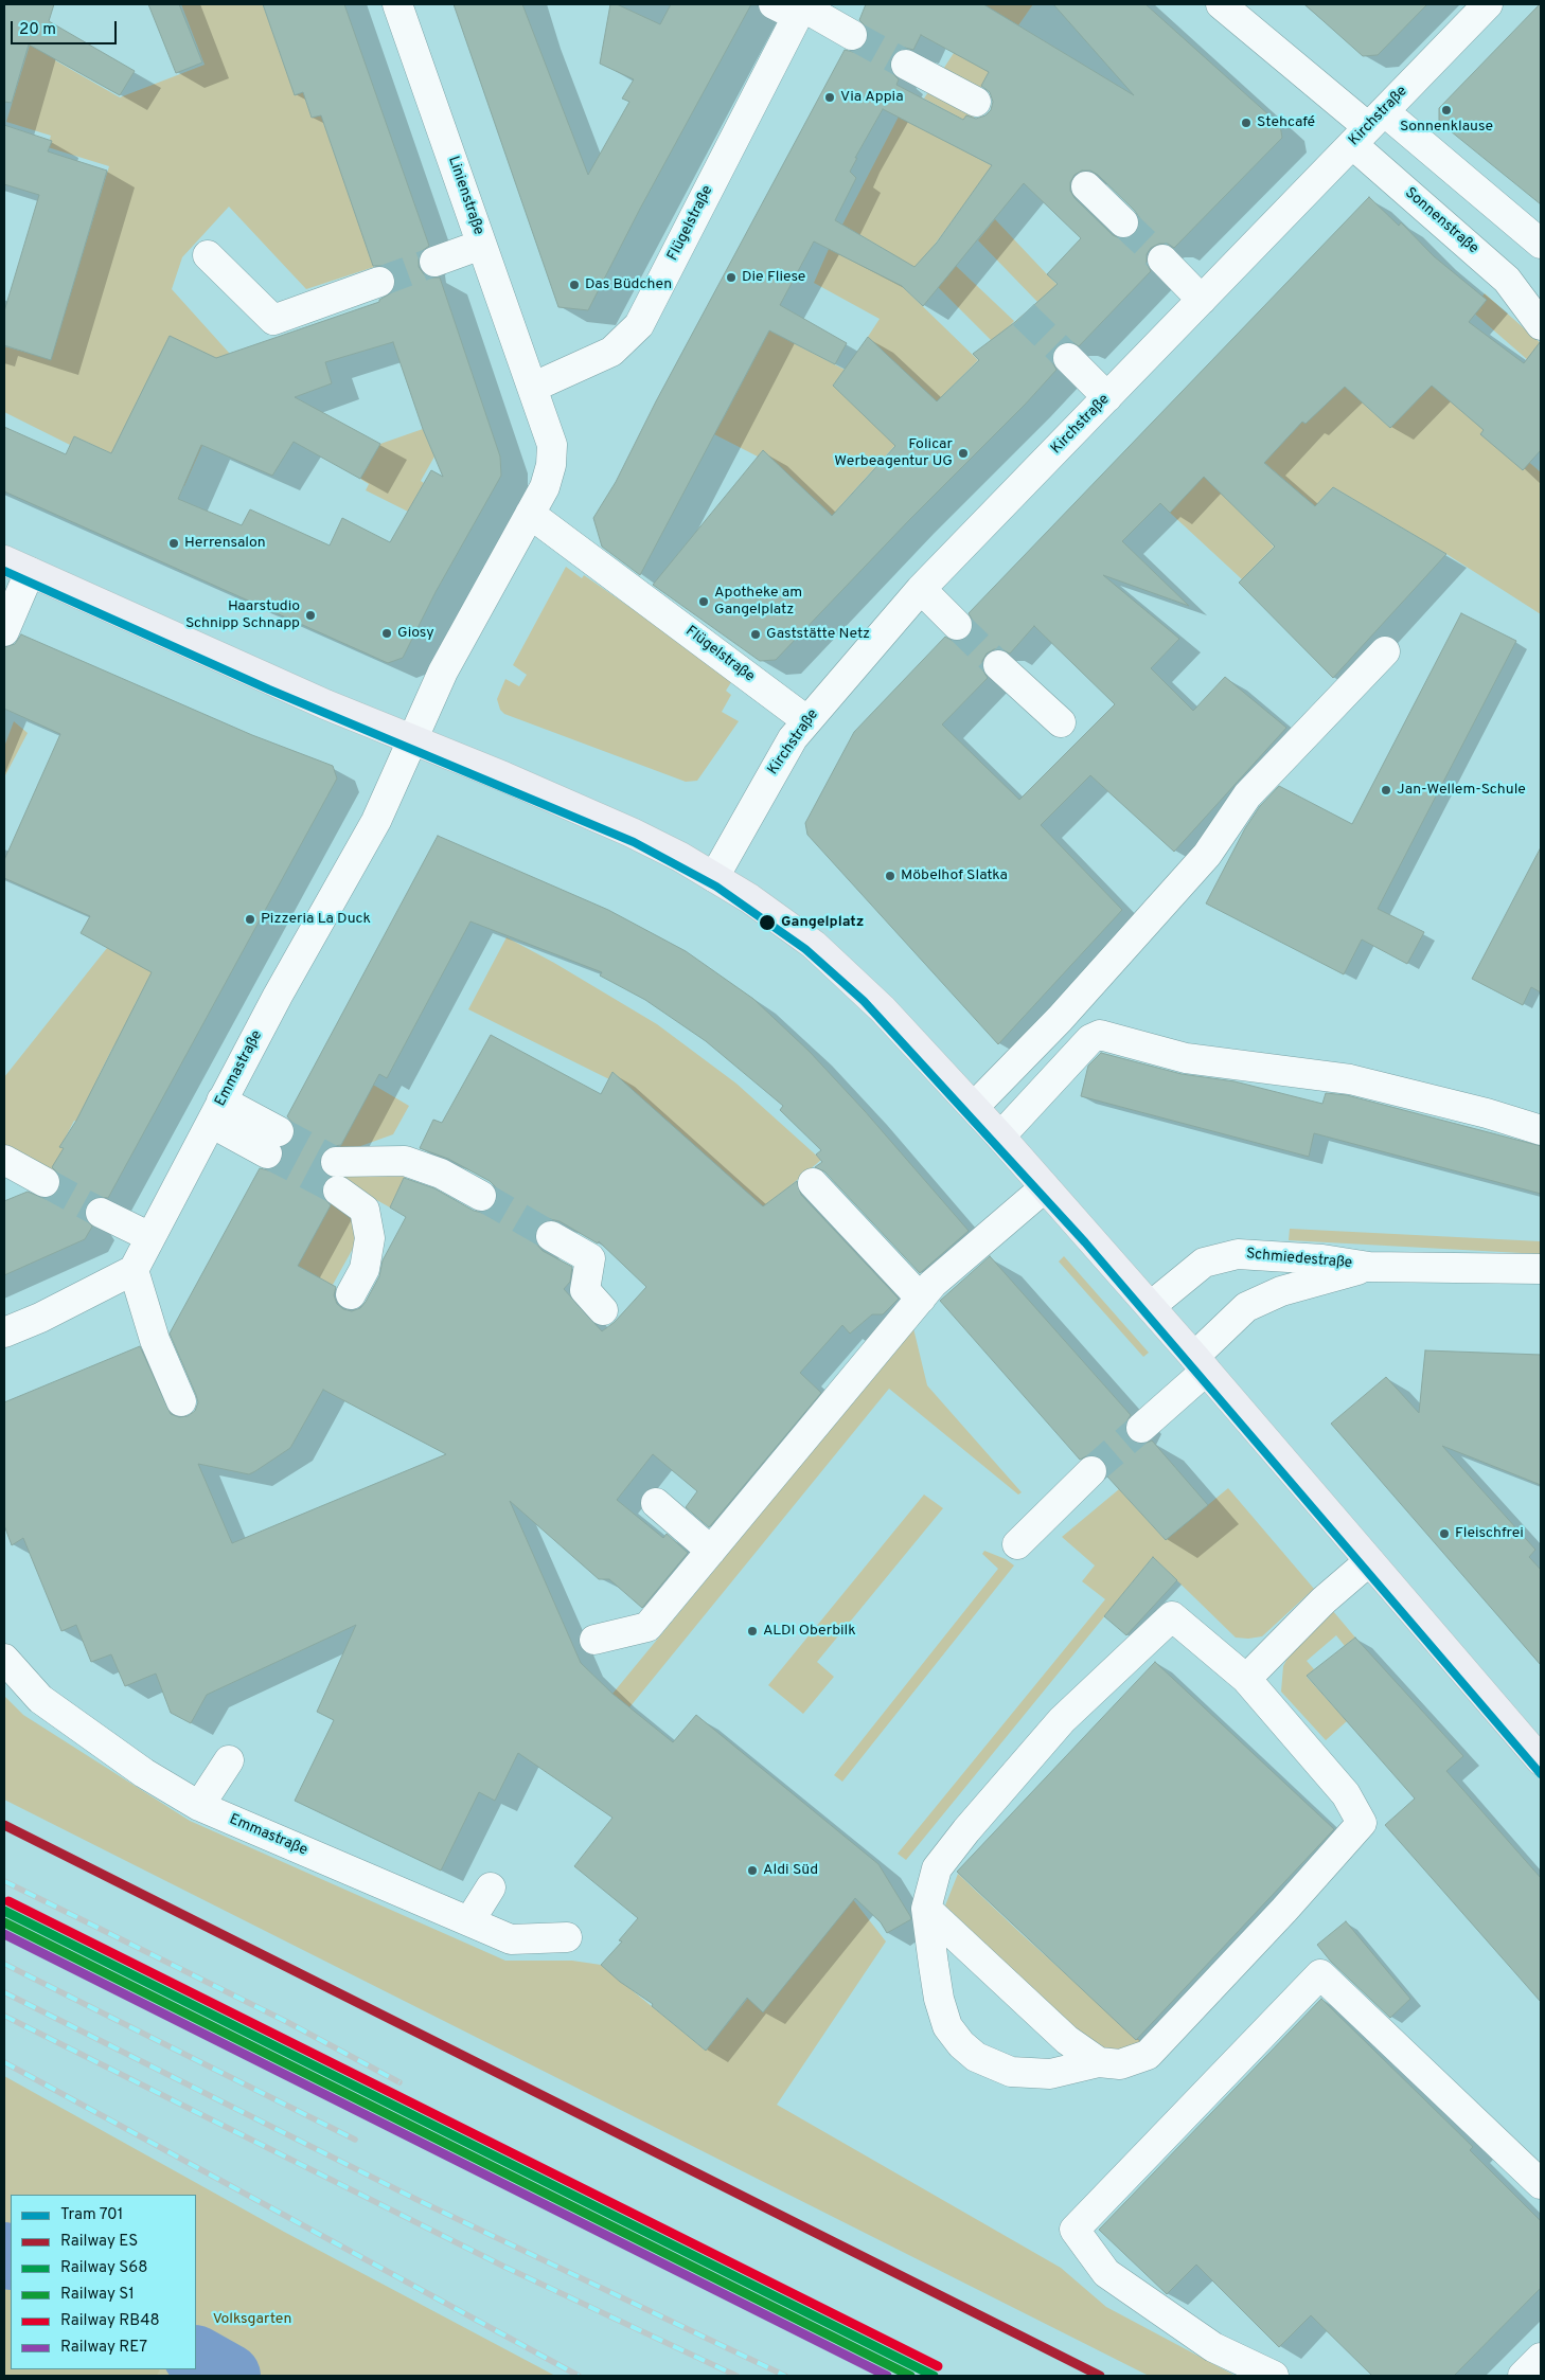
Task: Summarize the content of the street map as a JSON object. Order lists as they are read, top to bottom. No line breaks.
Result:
{"streets":{"street":["Kirchstraße","Linienstraße","Sonnenstraße","Flügelstraße","Emmastraße","Schmiedestraße"]},"crossings":[["Kirchstraße","Sonnenstraße"],["Kirchstraße","Flügelstraße"],["Linienstraße","Flügelstraße"]],"parks":["Volksgarten"],"places":["Via Appia","Sonnenklause","Stehcafé","Die Fliese","Das Büdchen","Folicar Werbeagentur UG","Herrensalon","Apotheke am Gangelplatz","Haarstudio Schnipp Schnapp","Giosy","Gaststätte Netz","Jan-Wellem-Schule","Möbelhof Slatka","Pizzeria La Duck","Gangelplatz","Fleischfrei","ALDI Oberbilk","Aldi Süd"],"lines":["tram line 701","rail line ES","rail line RB48","rail line S68","rail line S1","rail line RE7"],"legend":["Tram 701","Railway ES","Railway S68","Railway S1","Railway RB48","Railway RE7"],"scale_bar":"20 m"}
